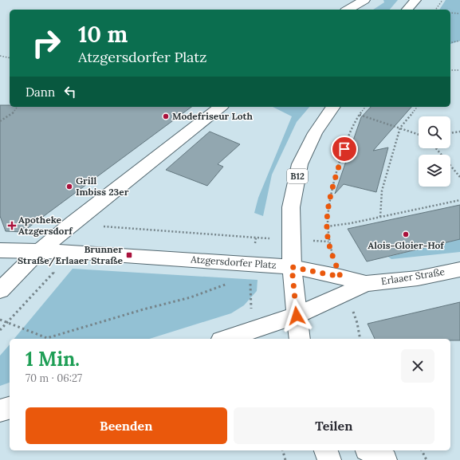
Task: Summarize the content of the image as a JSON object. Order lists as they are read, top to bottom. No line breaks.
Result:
{"streets":{"main road":["B12","Atzgersdorfer Platz","Erlaaer Straße"]},"crossings":[["B12","Atzgersdorfer Platz"],["Atzgersdorfer Platz","Erlaaer Straße"]],"places":{"other":["Modefriseur Loth","Grill Imbiss 23er","Alois-Gloier-Hof"],"health":["Apotheke Atzgersdorf"],"transit":["Brunner Straße/Erlaaer Straße"]},"page":{"turn":["10 m","Atzgersdorfer Platz"],"then":"Dann","heading":["1 Min.","70 m · 06:27"],"buttons":["Beenden","Teilen"]}}
